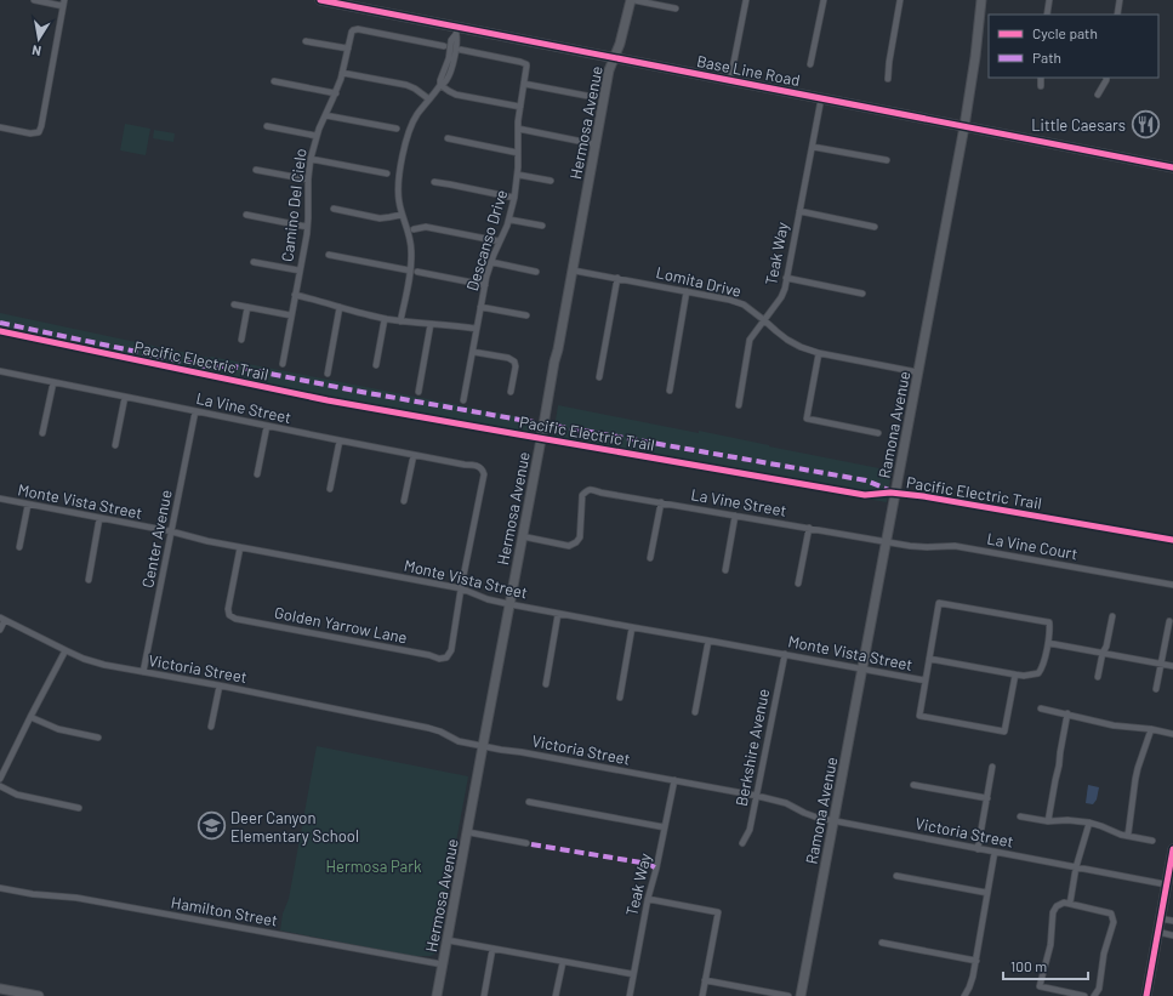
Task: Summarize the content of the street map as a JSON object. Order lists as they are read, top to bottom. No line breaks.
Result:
{"streets":{"main road":["Base Line Road"],"street":["Hermosa Avenue","Camino Del Cielo","Descanso Drive","Teak Way","Lomita Drive","La Vine Street","Ramona Avenue","Monte Vista Street","Center Avenue","La Vine Court","Golden Yarrow Lane","Victoria Street","Berkshire Avenue","Hamilton Street"],"cycle path":["Pacific Electric Trail"]},"crossings":[["Base Line Road","Hermosa Avenue"],["Base Line Road","Teak Way"],["Base Line Road","Ramona Avenue"],["Hermosa Avenue","Lomita Drive"],["Hermosa Avenue","La Vine Street"],["Hermosa Avenue","Monte Vista Street"],["Hermosa Avenue","Victoria Street"],["Hermosa Avenue","Hamilton Street"],["Teak Way","Lomita Drive"],["Teak Way","Victoria Street"],["Lomita Drive","Ramona Avenue"],["La Vine Street","Ramona Avenue"],["La Vine Street","Monte Vista Street"],["La Vine Street","Center Avenue"],["La Vine Street","La Vine Court"],["La Vine Street","Golden Yarrow Lane"],["Ramona Avenue","Monte Vista Street"],["Ramona Avenue","La Vine Court"],["Ramona Avenue","Victoria Street"],["Monte Vista Street","Center Avenue"],["Monte Vista Street","Golden Yarrow Lane"],["Monte Vista Street","Berkshire Avenue"],["Center Avenue","Victoria Street"],["Victoria Street","Berkshire Avenue"]],"parks":["Hermosa Park"],"places":{"restaurant":["Little Caesars"],"school or university":["Deer Canyon Elementary School"]},"legend":["Cycle path","Path"],"scale_bar":"100 m","north":"bottom"}
